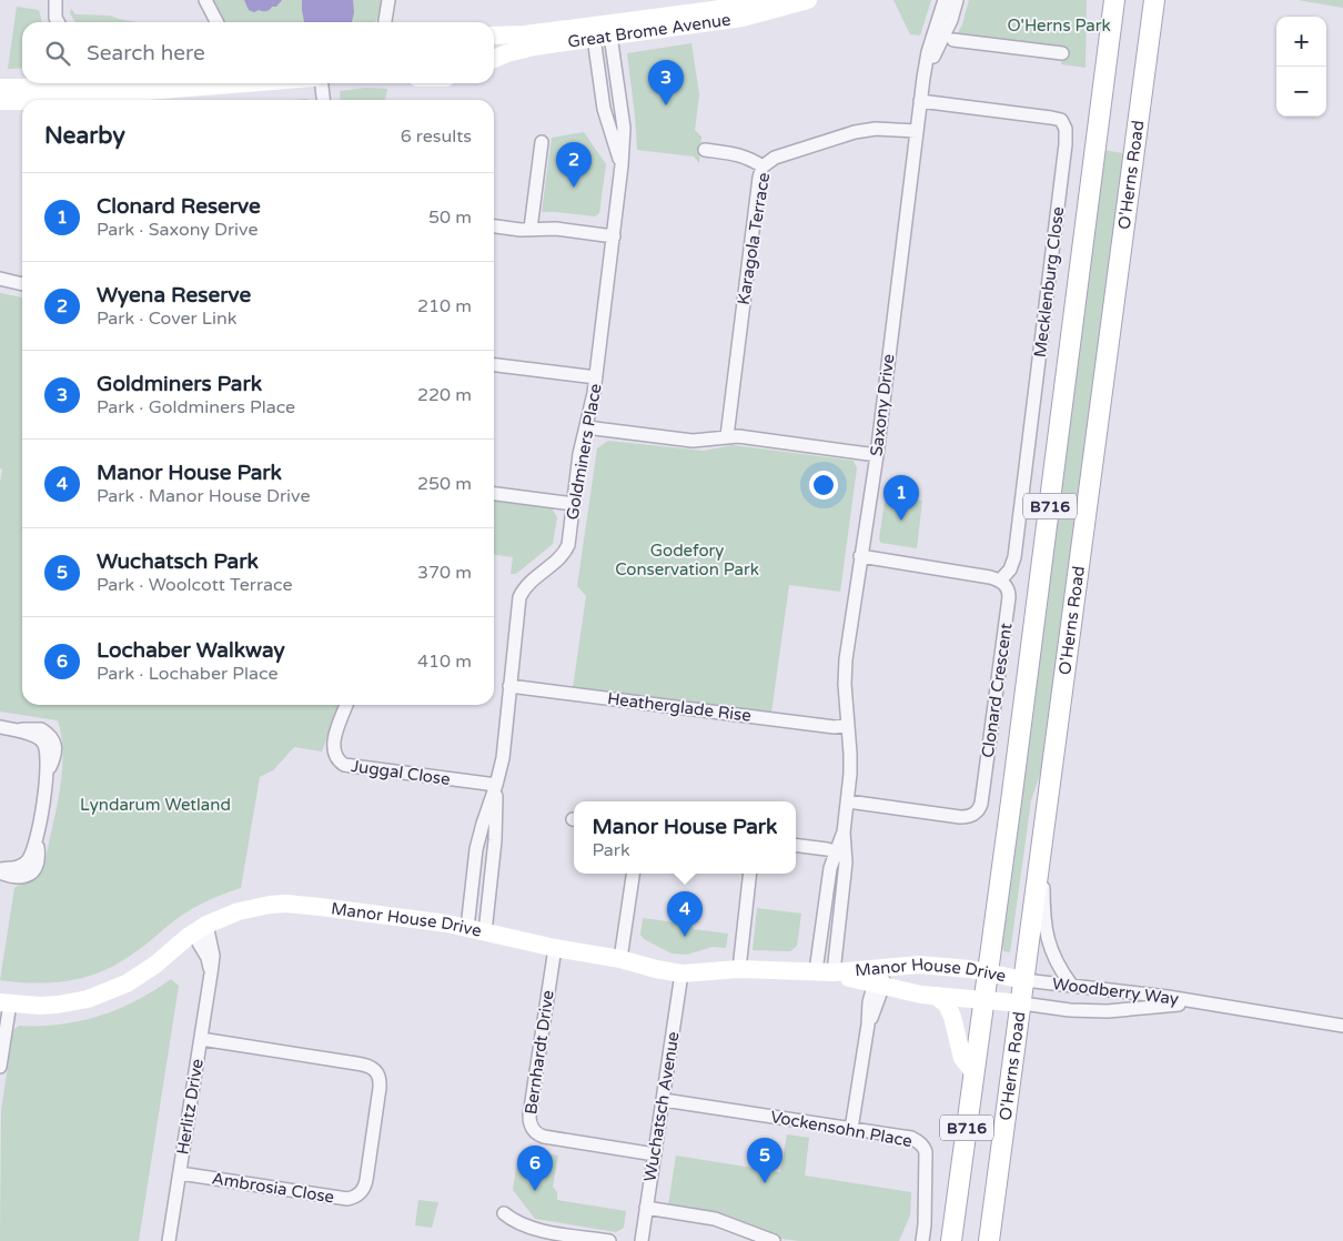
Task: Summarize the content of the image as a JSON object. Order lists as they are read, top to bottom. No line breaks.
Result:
{"streets":{"main road":["O'Herns Road","B716"],"street":["Great Brome Avenue","Karagola Terrace","Mecklenburg Close","Saxony Drive","Goldminers Place","Clonard Crescent","Heatherglade Rise","Juggal Close","Manor House Drive","Woodberry Way","Bernhardt Drive","Herlitz Drive","Wuchatsch Avenue","Vockensohn Place","Ambrosia Close"]},"crossings":[["Great Brome Avenue","Goldminers Place"],["O'Herns Road","Manor House Drive"],["O'Herns Road","Woodberry Way"],["Karagola Terrace","Saxony Drive"],["Mecklenburg Close","Saxony Drive"],["Mecklenburg Close","Clonard Crescent"],["Saxony Drive","Clonard Crescent"],["Saxony Drive","Heatherglade Rise"],["Saxony Drive","Manor House Drive"],["Goldminers Place","Heatherglade Rise"],["Goldminers Place","Juggal Close"],["Goldminers Place","Manor House Drive"],["B716","Manor House Drive"],["Manor House Drive","Woodberry Way"],["Manor House Drive","Bernhardt Drive"],["Manor House Drive","Herlitz Drive"],["Manor House Drive","Wuchatsch Avenue"],["Bernhardt Drive","Wuchatsch Avenue"],["Herlitz Drive","Ambrosia Close"],["Wuchatsch Avenue","Vockensohn Place"]],"parks":["O'Herns Park","Godefory Conservation Park","Lyndarum Wetland"],"page":{"map_buttons":["+","−"],"search":"Search here","pins":["3","2","1","4","5","6"],"heading":["Nearby","6 results"],"list":[{"mark":"1","name":"Clonard Reserve","note":"Park · Saxony Drive","value":"50 m"},{"mark":"2","name":"Wyena Reserve","note":"Park · Cover Link","value":"210 m"},{"mark":"3","name":"Goldminers Park","note":"Park · Goldminers Place","value":"220 m"},{"mark":"4","name":"Manor House Park","note":"Park · Manor House Drive","value":"250 m"},{"mark":"5","name":"Wuchatsch Park","note":"Park · Woolcott Terrace","value":"370 m"},{"mark":"6","name":"Lochaber Walkway","note":"Park · Lochaber Place","value":"410 m"}],"popup":["Manor House Park","Park"]}}
